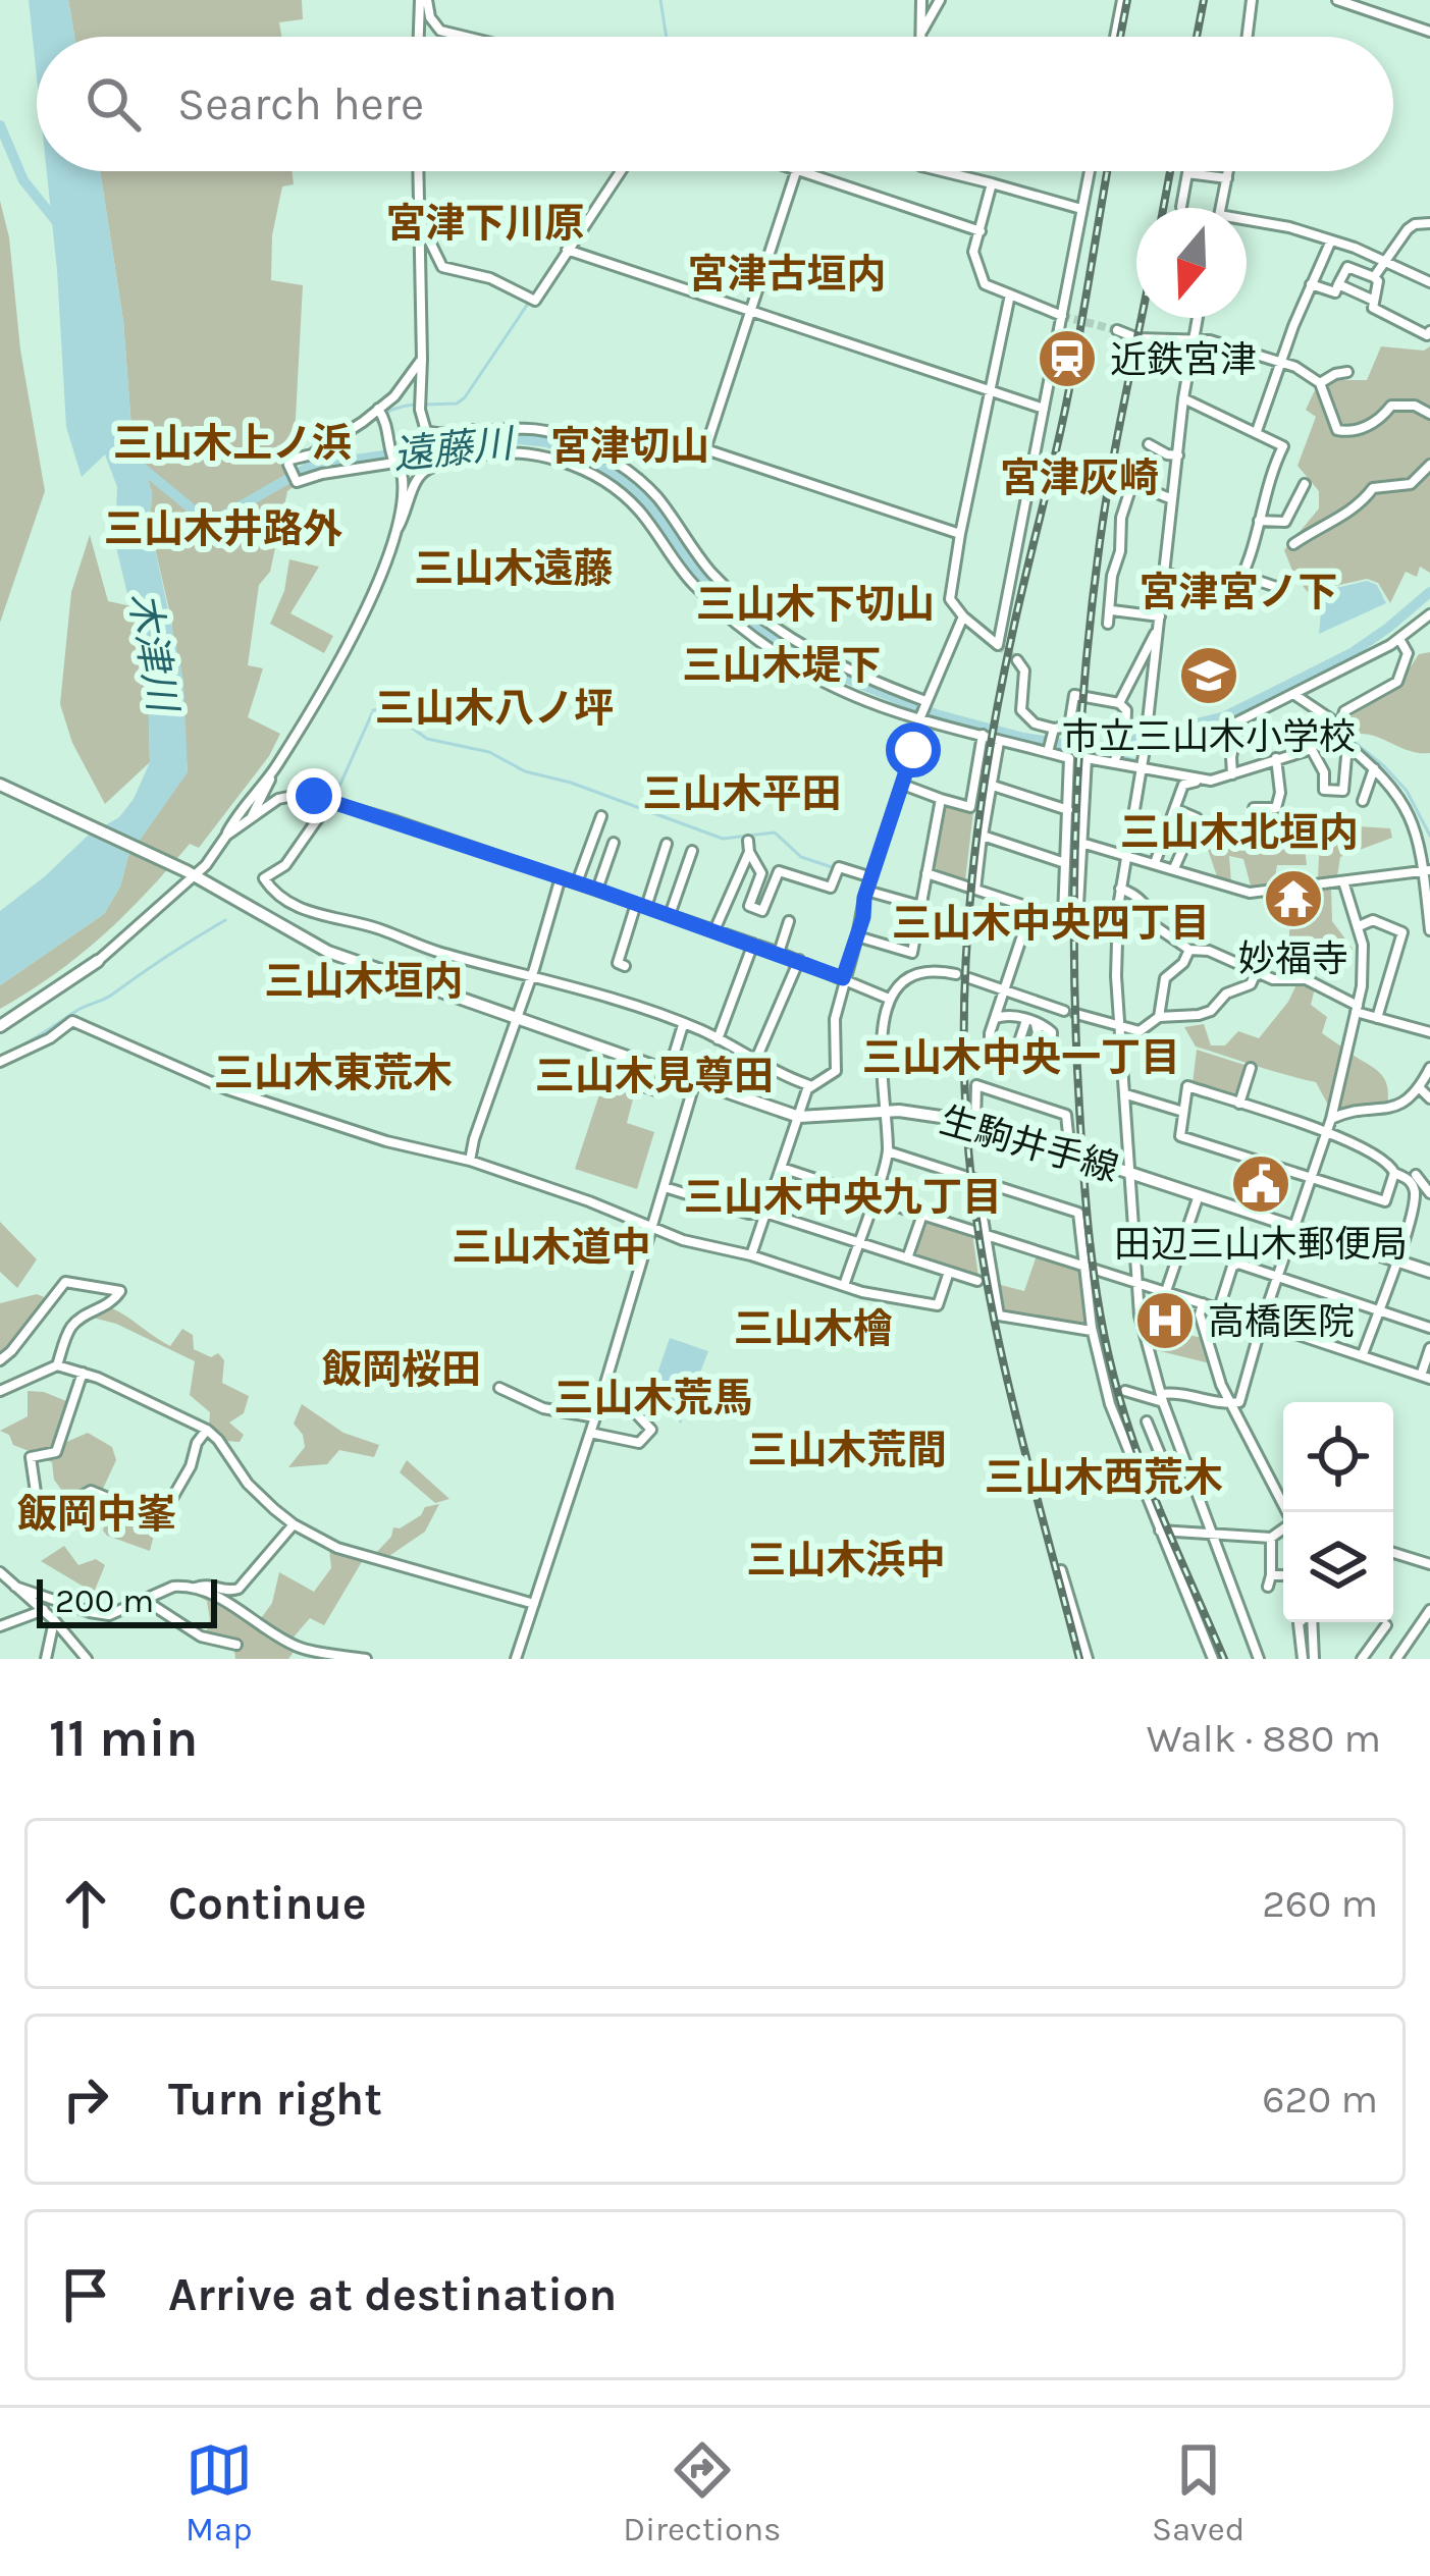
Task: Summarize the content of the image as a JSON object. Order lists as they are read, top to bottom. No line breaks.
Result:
{"streets":{"main road":["生駒井手線"]},"districts":["宮津下川原","宮津古垣内","三山木上ノ浜","宮津切山","宮津灰崎","三山木井路外","三山木遠藤","宮津宮ノ下","三山木下切山","三山木堤下","三山木八ノ坪","三山木平田","三山木北垣内","三山木中央四丁目","三山木垣内","三山木中央一丁目","三山木東荒木","三山木見尊田","三山木中央九丁目","三山木道中","三山木檜","飯岡桜田","三山木荒馬","三山木荒間","三山木西荒木","飯岡中峯","三山木浜中"],"water":["遠藤川","木津川"],"places":{"station":["近鉄宮津"],"school or university":["市立三山木小学校"],"temple":["妙福寺"],"public building":["田辺三山木郵便局"],"hospital":["高橋医院"]},"scale_bar":"200 m","north":"bottom","page":{"search":"Search here","scale":"200 m","heading":["11 min","Walk · 880 m"],"list":[["Continue","260 m"],["Turn right","620 m"],"Arrive at destination"],"nav":["Map","Directions","Saved"]}}
